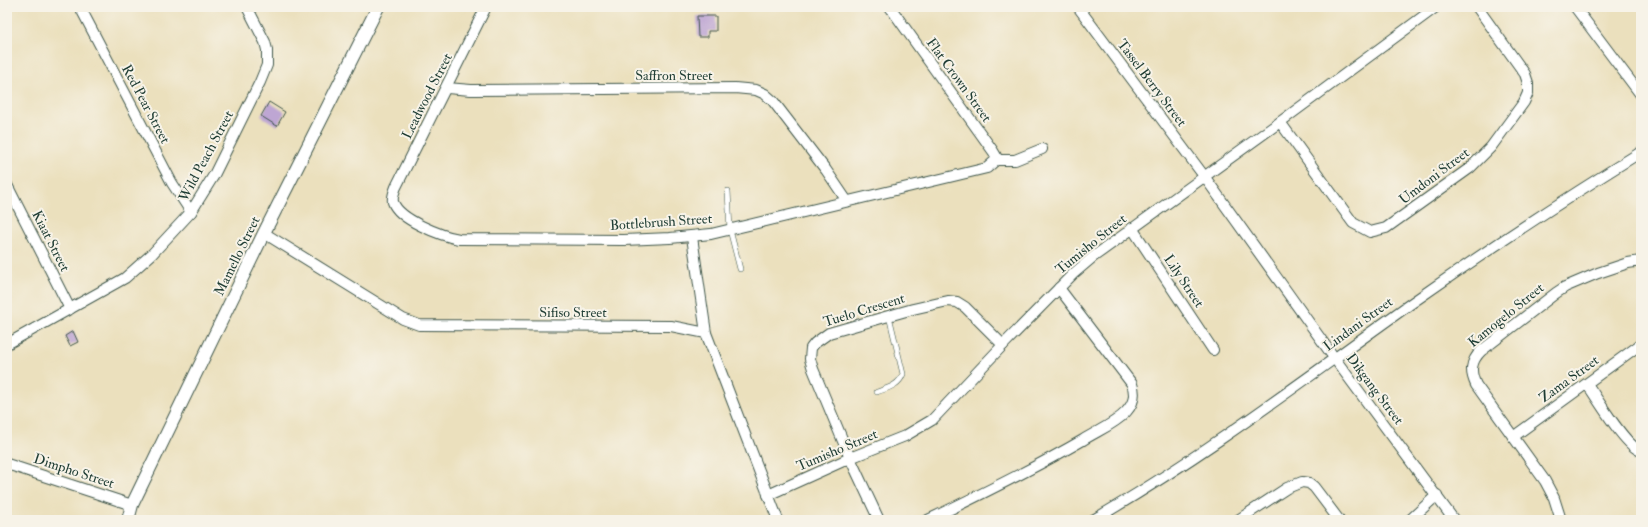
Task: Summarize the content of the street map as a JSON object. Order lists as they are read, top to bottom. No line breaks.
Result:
{"streets":{"street":["Saffron Street","Flat Crown Street","Tassel Berry Street","Leadwood Street","Red Pear Street","Wild Peach Street","Umdoni Street","Bottlebrush Street","Kiaat Street","Tumisho Street","Mamello Street","Lily Street","Tuelo Crescent","Sifiso Street","Kamogelo Street","Lindani Street","Zama Street","Dikgang Street","Dimpho Street"]},"crossings":[["Saffron Street","Leadwood Street"],["Saffron Street","Bottlebrush Street"],["Flat Crown Street","Bottlebrush Street"],["Tassel Berry Street","Tumisho Street"],["Tassel Berry Street","Dikgang Street"],["Leadwood Street","Bottlebrush Street"],["Red Pear Street","Wild Peach Street"],["Wild Peach Street","Kiaat Street"],["Umdoni Street","Tumisho Street"],["Tumisho Street","Lily Street"],["Tumisho Street","Tuelo Crescent"],["Tumisho Street","Dikgang Street"],["Mamello Street","Sifiso Street"],["Mamello Street","Dimpho Street"],["Kamogelo Street","Zama Street"],["Lindani Street","Dikgang Street"]]}
